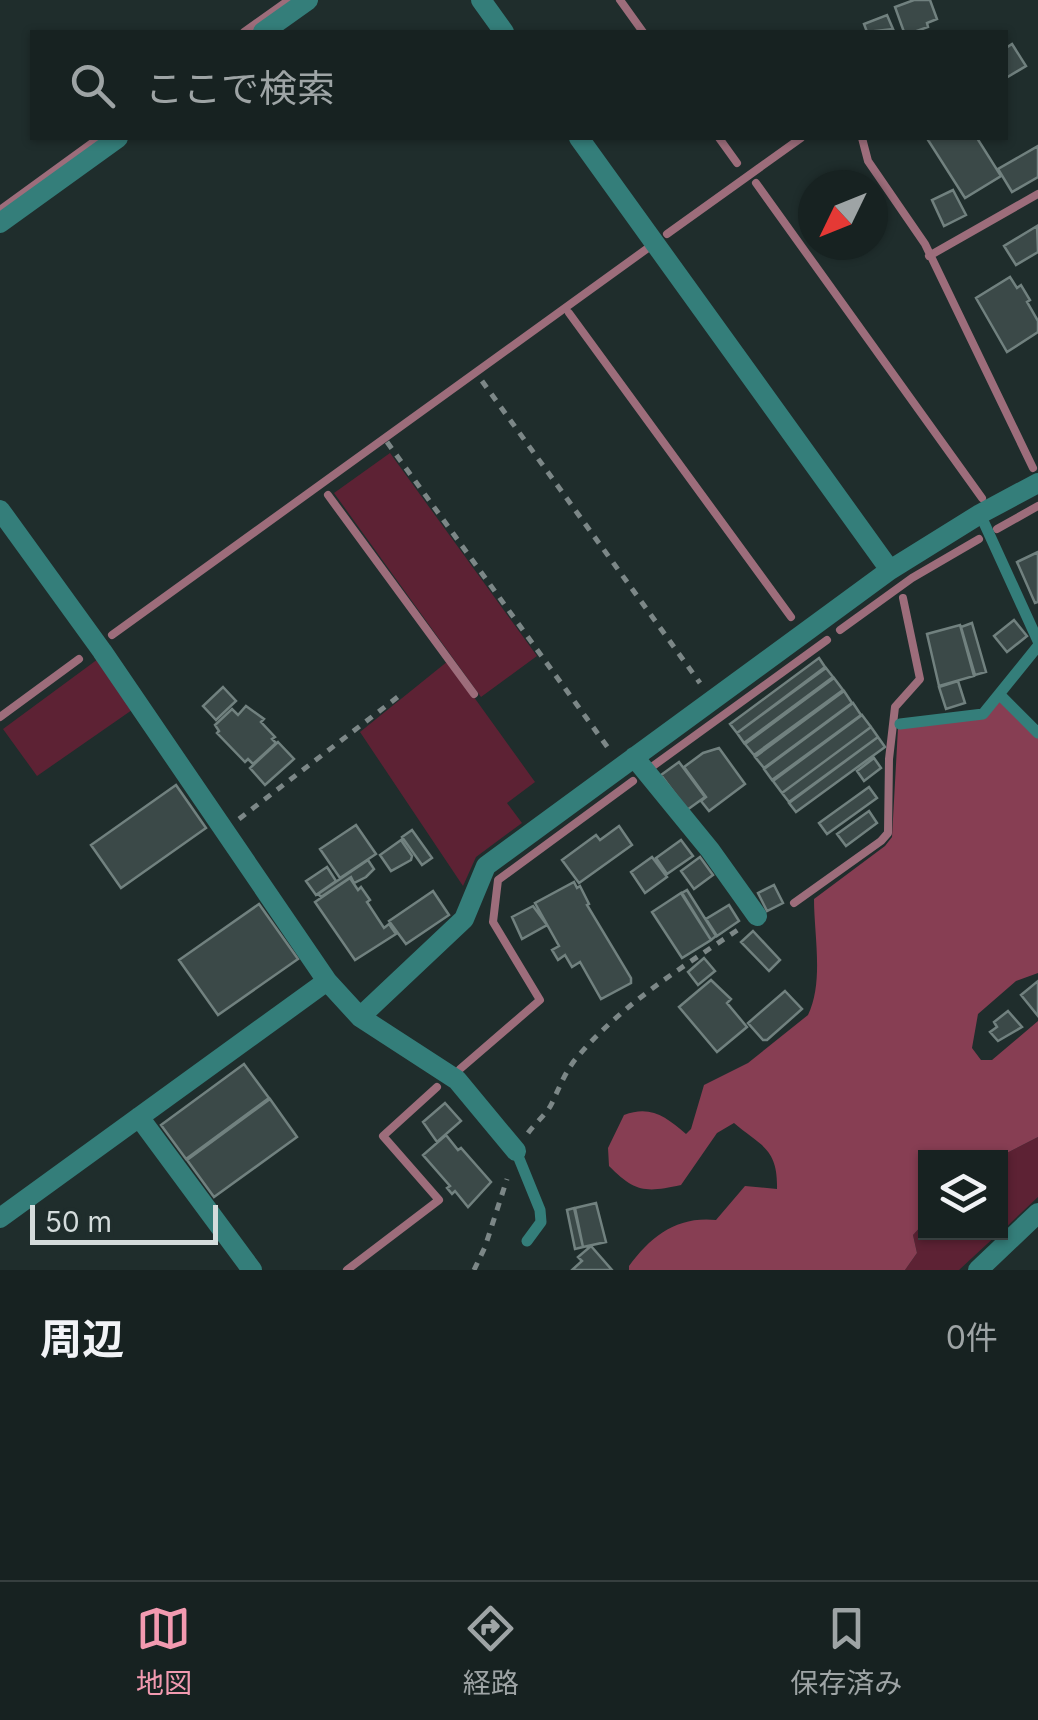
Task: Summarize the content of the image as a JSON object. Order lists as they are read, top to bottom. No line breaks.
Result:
{"scale_bar":"50 m","north":"bottom left","page":{"search":"ここで検索","scale":"50 m","heading":["周辺","0件"],"nav":["地図","経路","保存済み"]}}
